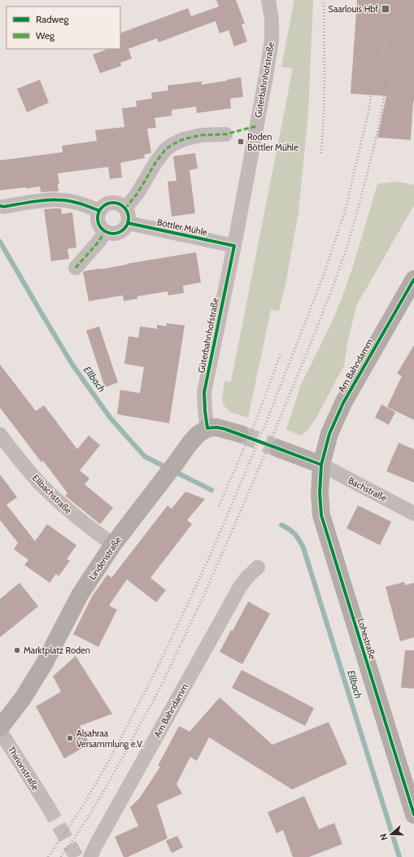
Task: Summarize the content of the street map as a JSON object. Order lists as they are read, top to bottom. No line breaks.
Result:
{"streets":{"street":["Güterbahnhofstraße","Böttler Mühle","Am Bahndamm","Bachstraße","Ellbachstraße","Lindenstraße","Lohestraße","Thirionstraße"]},"crossings":[["Güterbahnhofstraße","Böttler Mühle"],["Güterbahnhofstraße","Lindenstraße"],["Am Bahndamm","Bachstraße"],["Am Bahndamm","Lohestraße"],["Bachstraße","Lohestraße"],["Ellbachstraße","Lindenstraße"]],"water":["Ellbach"],"places":{"transit":["Saarlouis Hbf","Roden Böttler Mühle"],"other":["Marktplatz Roden","Alsahraa Versammlung e.V."]},"legend":["Radweg","Weg"],"north":"left"}
